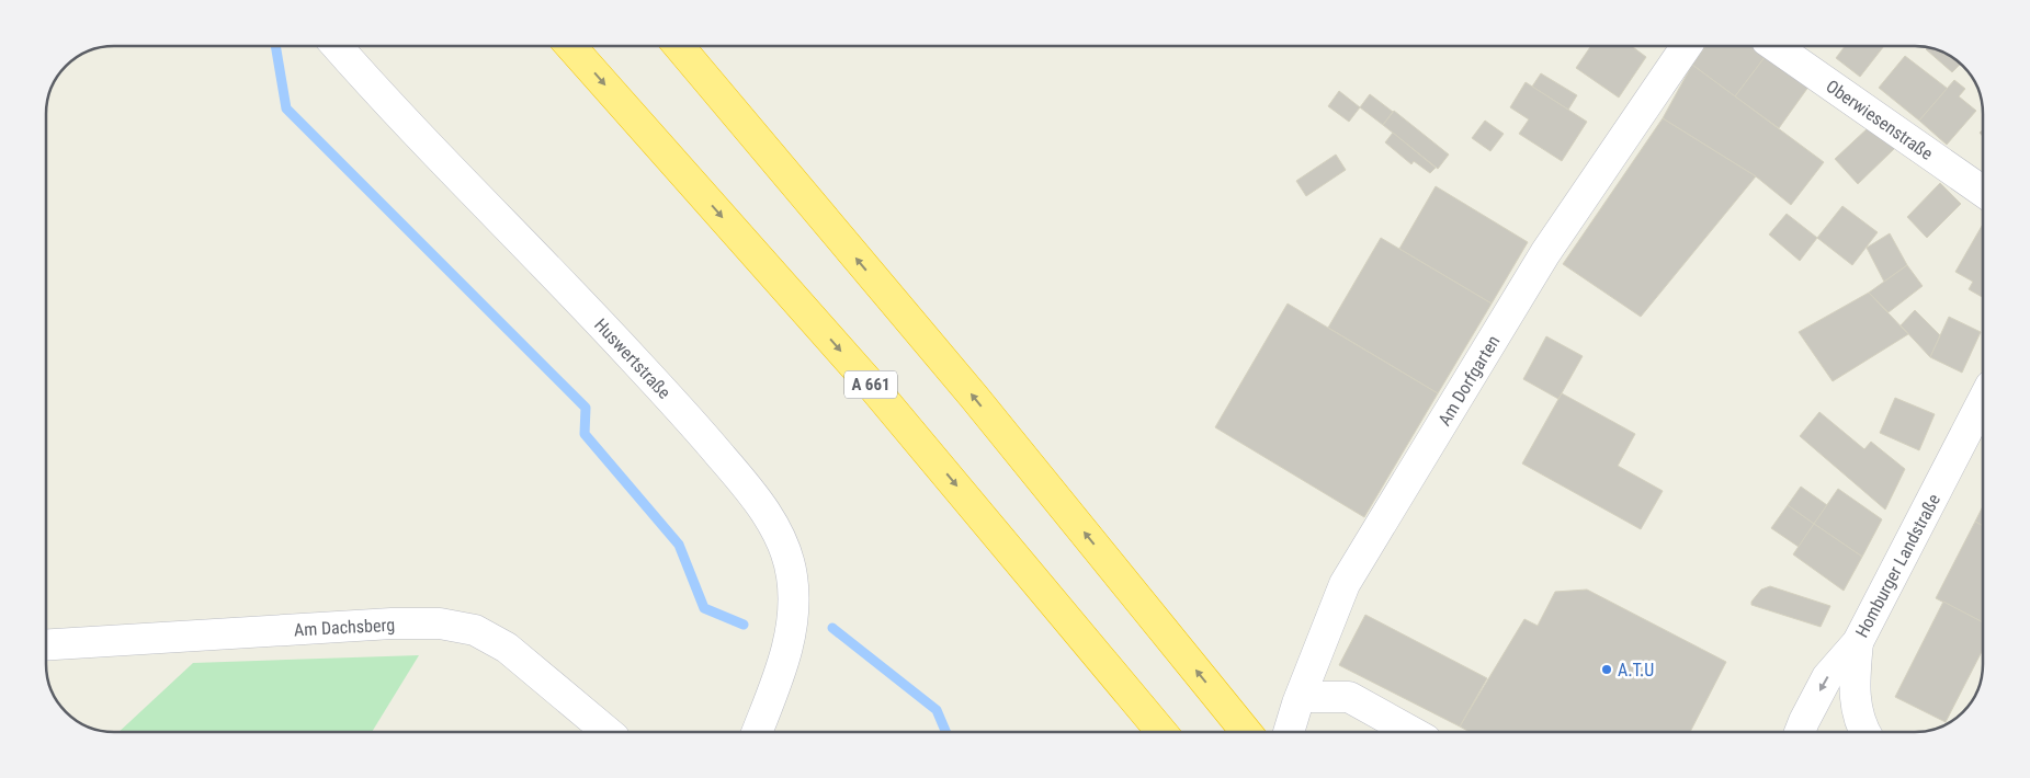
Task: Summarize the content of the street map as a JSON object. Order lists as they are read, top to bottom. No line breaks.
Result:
{"streets":{"highway":["A 661"],"street":["Oberwiesenstraße","Huswertstraße","Am Dorfgarten","Homburger Landstraße","Am Dachsberg"]},"places":["A.T.U"]}
